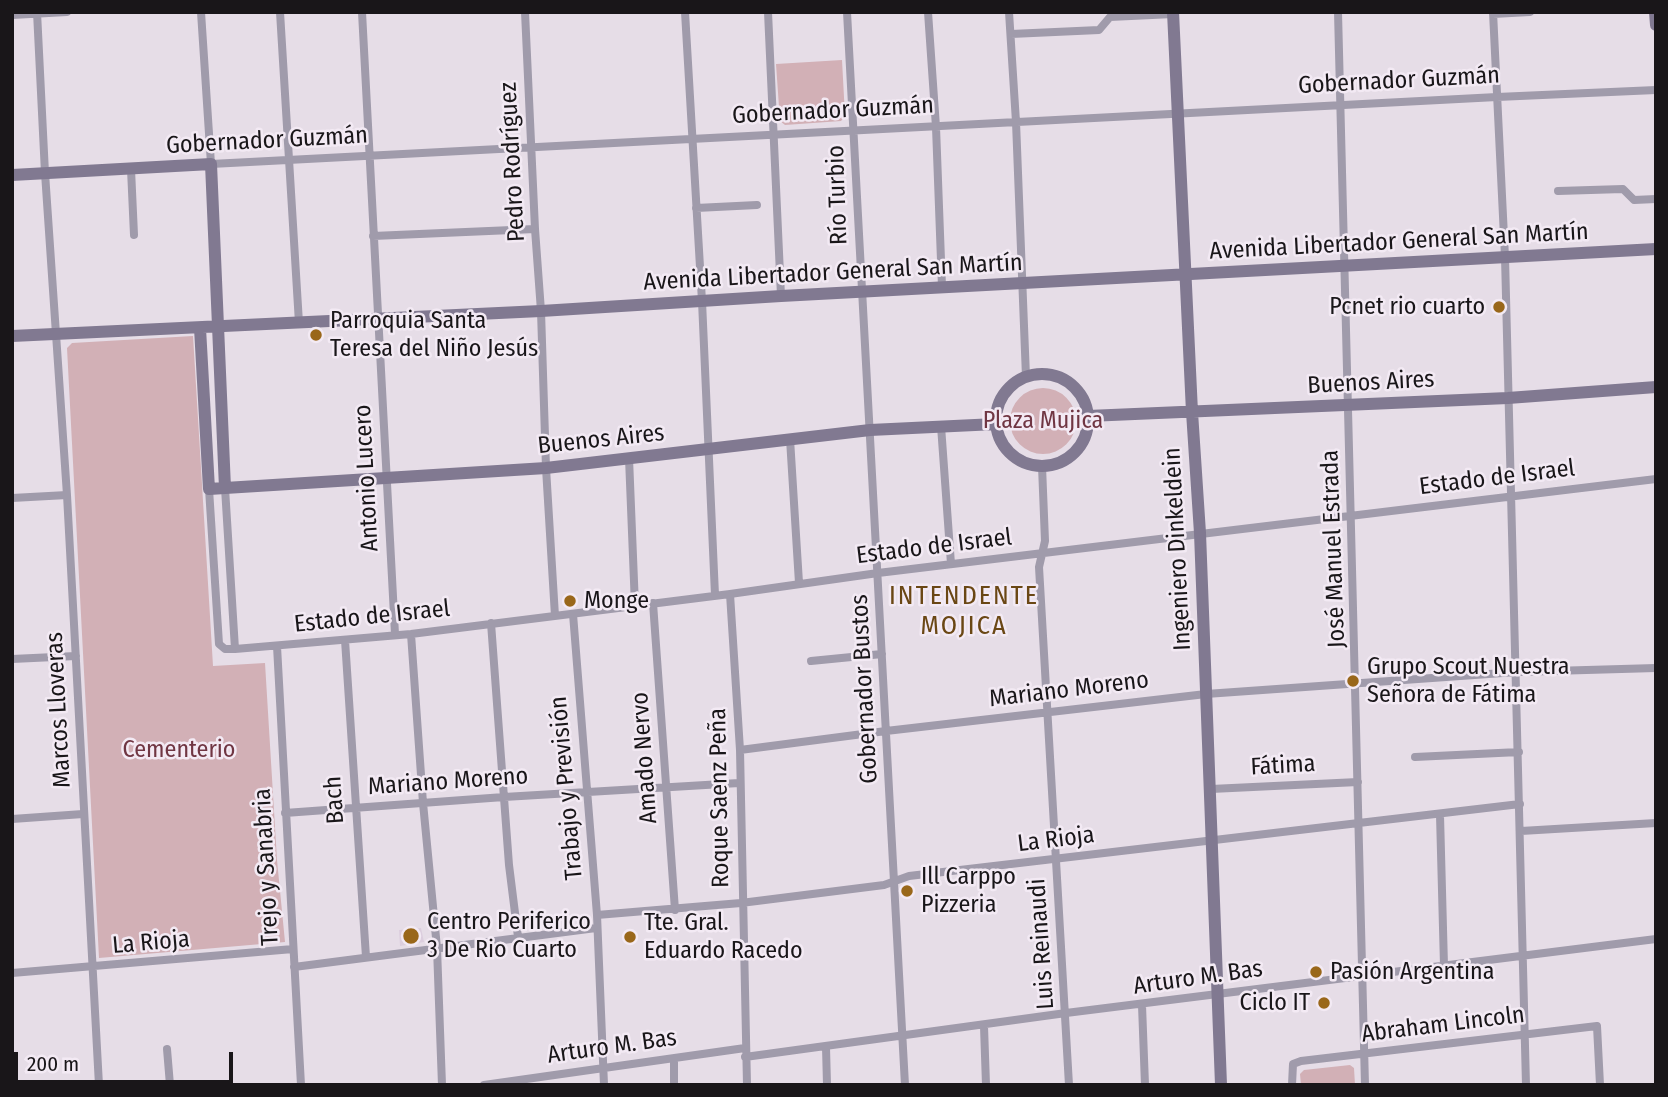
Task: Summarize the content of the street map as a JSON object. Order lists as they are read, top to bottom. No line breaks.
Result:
{"streets":{"main road":["Gobernador Guzmán","Avenida Libertador General San Martín","Buenos Aires","Ingeniero Dinkeldein"],"street":["Pedro Rodríguez","Río Turbio","Antonio Lucero","Estado de Israel","José Manuel Estrada","Gobernador Bustos","Mariano Moreno","Marcos Lloveras","Amado Nervo","Fátima","Trabajo y Previsión","Roque Saenz Peña","Bach","La Rioja","Trejo y Sanabria","Luis Reinaudi","Arturo M. Bas","Abraham Lincoln"]},"crossings":[["Gobernador Guzmán","Pedro Rodríguez"],["Gobernador Guzmán","Río Turbio"],["Gobernador Guzmán","Antonio Lucero"],["Gobernador Guzmán","Ingeniero Dinkeldein"],["Gobernador Guzmán","José Manuel Estrada"],["Gobernador Guzmán","Marcos Lloveras"],["Pedro Rodríguez","Avenida Libertador General San Martín"],["Río Turbio","Avenida Libertador General San Martín"],["Río Turbio","Gobernador Bustos"],["Avenida Libertador General San Martín","Antonio Lucero"],["Avenida Libertador General San Martín","Ingeniero Dinkeldein"],["Avenida Libertador General San Martín","José Manuel Estrada"],["Avenida Libertador General San Martín","Gobernador Bustos"],["Avenida Libertador General San Martín","Marcos Lloveras"],["Buenos Aires","Antonio Lucero"],["Buenos Aires","Estado de Israel"],["Buenos Aires","Ingeniero Dinkeldein"],["Buenos Aires","José Manuel Estrada"],["Buenos Aires","Gobernador Bustos"],["Buenos Aires","Luis Reinaudi"],["Antonio Lucero","Estado de Israel"],["Estado de Israel","Ingeniero Dinkeldein"],["Estado de Israel","José Manuel Estrada"],["Estado de Israel","Gobernador Bustos"],["Estado de Israel","Amado Nervo"],["Estado de Israel","Trabajo y Previsión"],["Estado de Israel","Roque Saenz Peña"],["Estado de Israel","Bach"],["Estado de Israel","Trejo y Sanabria"],["Estado de Israel","Luis Reinaudi"],["Ingeniero Dinkeldein","Mariano Moreno"],["Ingeniero Dinkeldein","Fátima"],["Ingeniero Dinkeldein","La Rioja"],["Ingeniero Dinkeldein","Arturo M. Bas"],["José Manuel Estrada","Mariano Moreno"],["José Manuel Estrada","Fátima"],["José Manuel Estrada","La Rioja"],["José Manuel Estrada","Arturo M. Bas"],["José Manuel Estrada","Abraham Lincoln"],["Gobernador Bustos","Mariano Moreno"],["Gobernador Bustos","La Rioja"],["Gobernador Bustos","Arturo M. Bas"],["Mariano Moreno","Amado Nervo"],["Mariano Moreno","Trabajo y Previsión"],["Mariano Moreno","Roque Saenz Peña"],["Mariano Moreno","Bach"],["Mariano Moreno","Trejo y Sanabria"],["Mariano Moreno","Luis Reinaudi"],["Marcos Lloveras","La Rioja"],["Amado Nervo","La Rioja"],["Trabajo y Previsión","La Rioja"],["Trabajo y Previsión","Arturo M. Bas"],["Roque Saenz Peña","La Rioja"],["Roque Saenz Peña","Arturo M. Bas"],["La Rioja","Trejo y Sanabria"],["La Rioja","Luis Reinaudi"],["Luis Reinaudi","Arturo M. Bas"]],"districts":["INTENDENTE MOJICA"],"parks":["Plaza Mujica","Cementerio"],"places":["Pcnet rio cuarto","Parroquia Santa Teresa del Niño Jesús","Monge","Grupo Scout Nuestra Señora de Fátima","Ill Carppo Pizzeria","Centro Periferico 3 De Rio Cuarto","Tte. Gral. Eduardo Racedo","Pasión Argentina","Ciclo IT"],"scale_bar":"200 m"}
